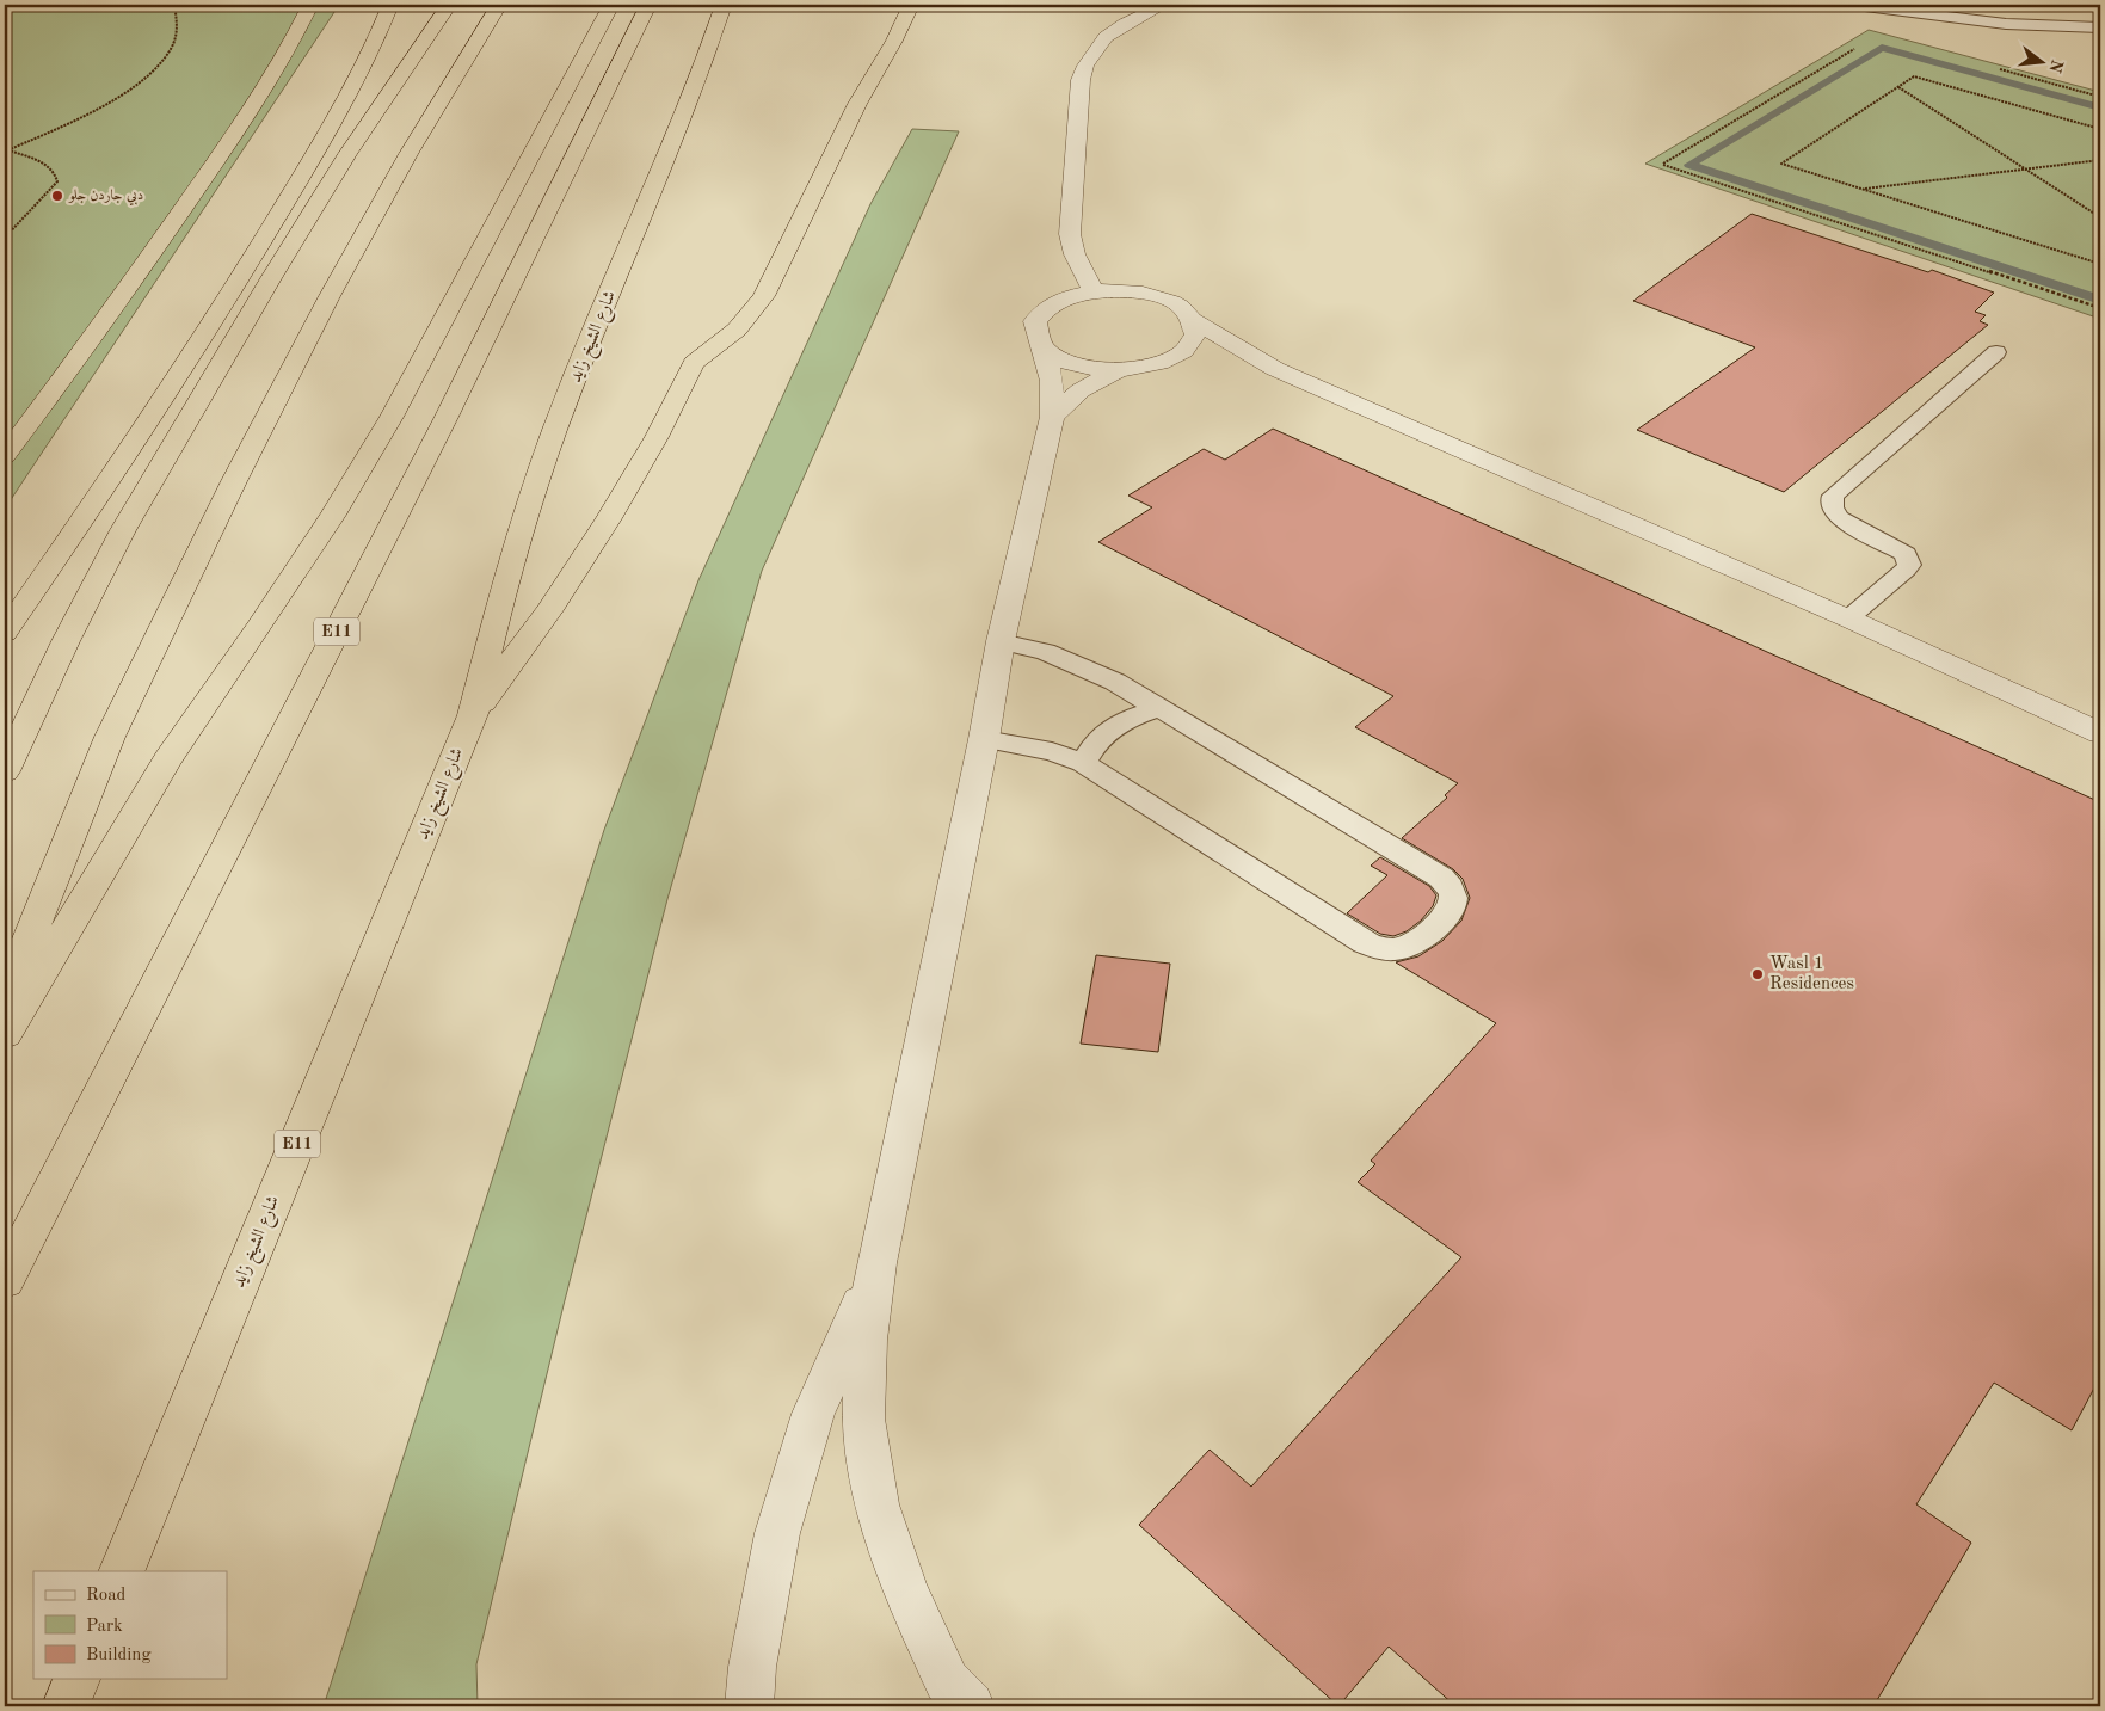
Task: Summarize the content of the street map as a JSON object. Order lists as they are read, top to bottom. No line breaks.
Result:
{"streets":{"highway":["شارع الشيخ زايد","E11"]},"places":["دبي جاردن جلو","Wasl 1 Residences"],"legend":["Road","Park","Building"],"north":"right"}
